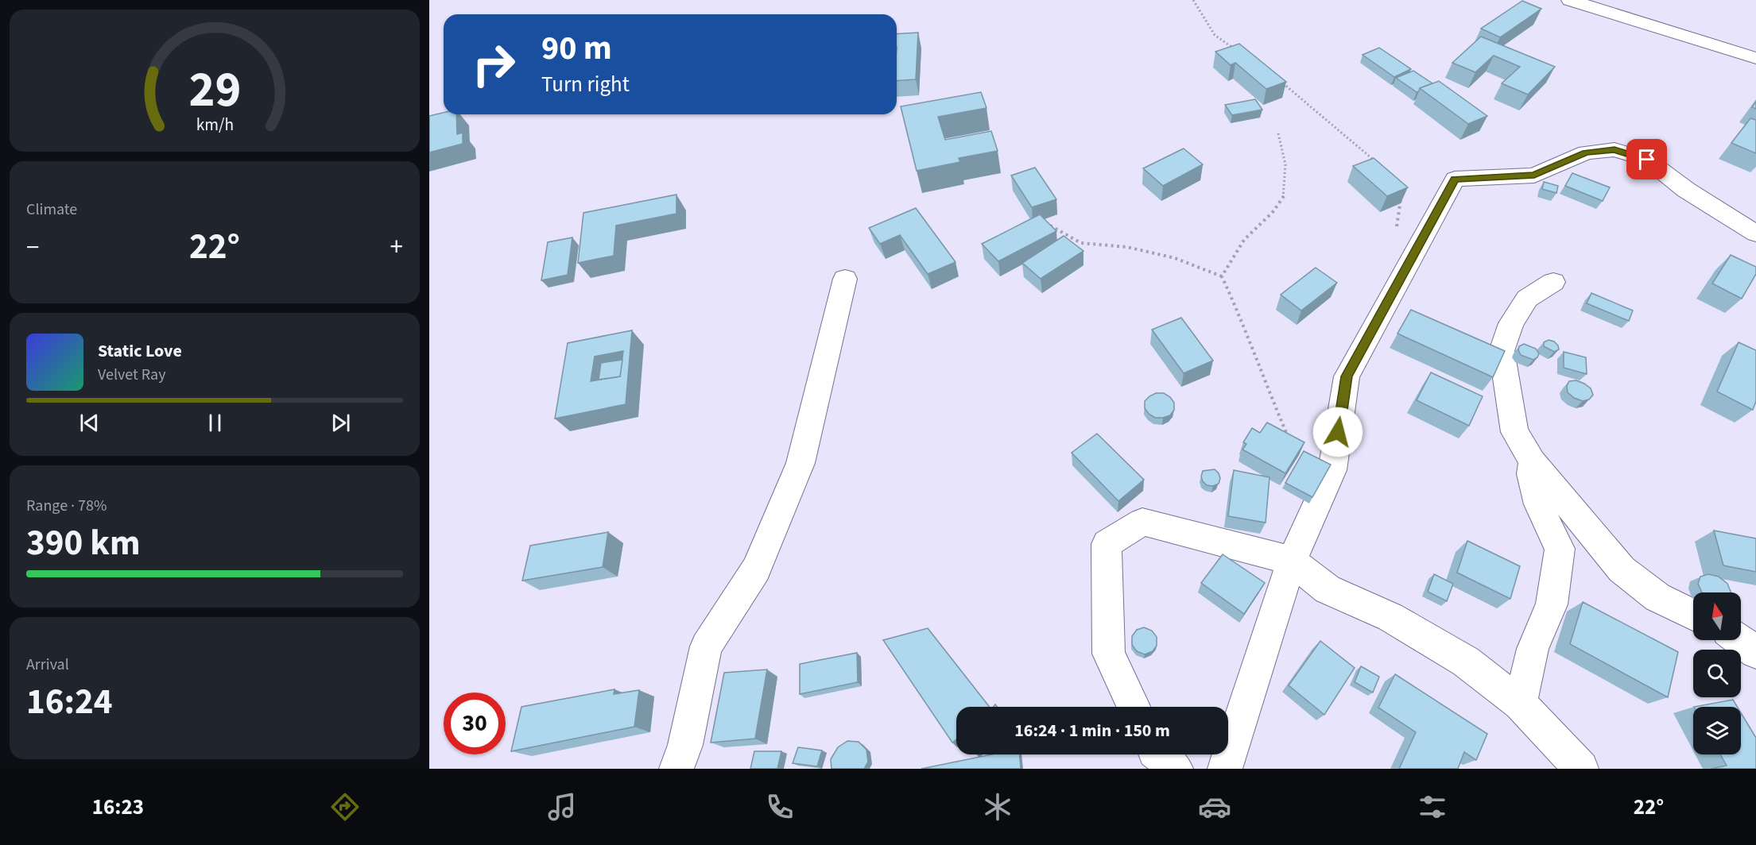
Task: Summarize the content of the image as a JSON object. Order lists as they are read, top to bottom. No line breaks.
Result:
{"north":"top","page":{"turn":["90 m","Turn right"],"tile":["Climate",["Range · 78%","390 km"],["Arrival","16:24"]],"heat":["−","22°","+"],"song":["Static Love","Velvet Ray"],"limit":"30","trip":"16:24 · 1 min · 150 m","tabs":["16:23","22°"],"gauge":["29","km/h"]}}
